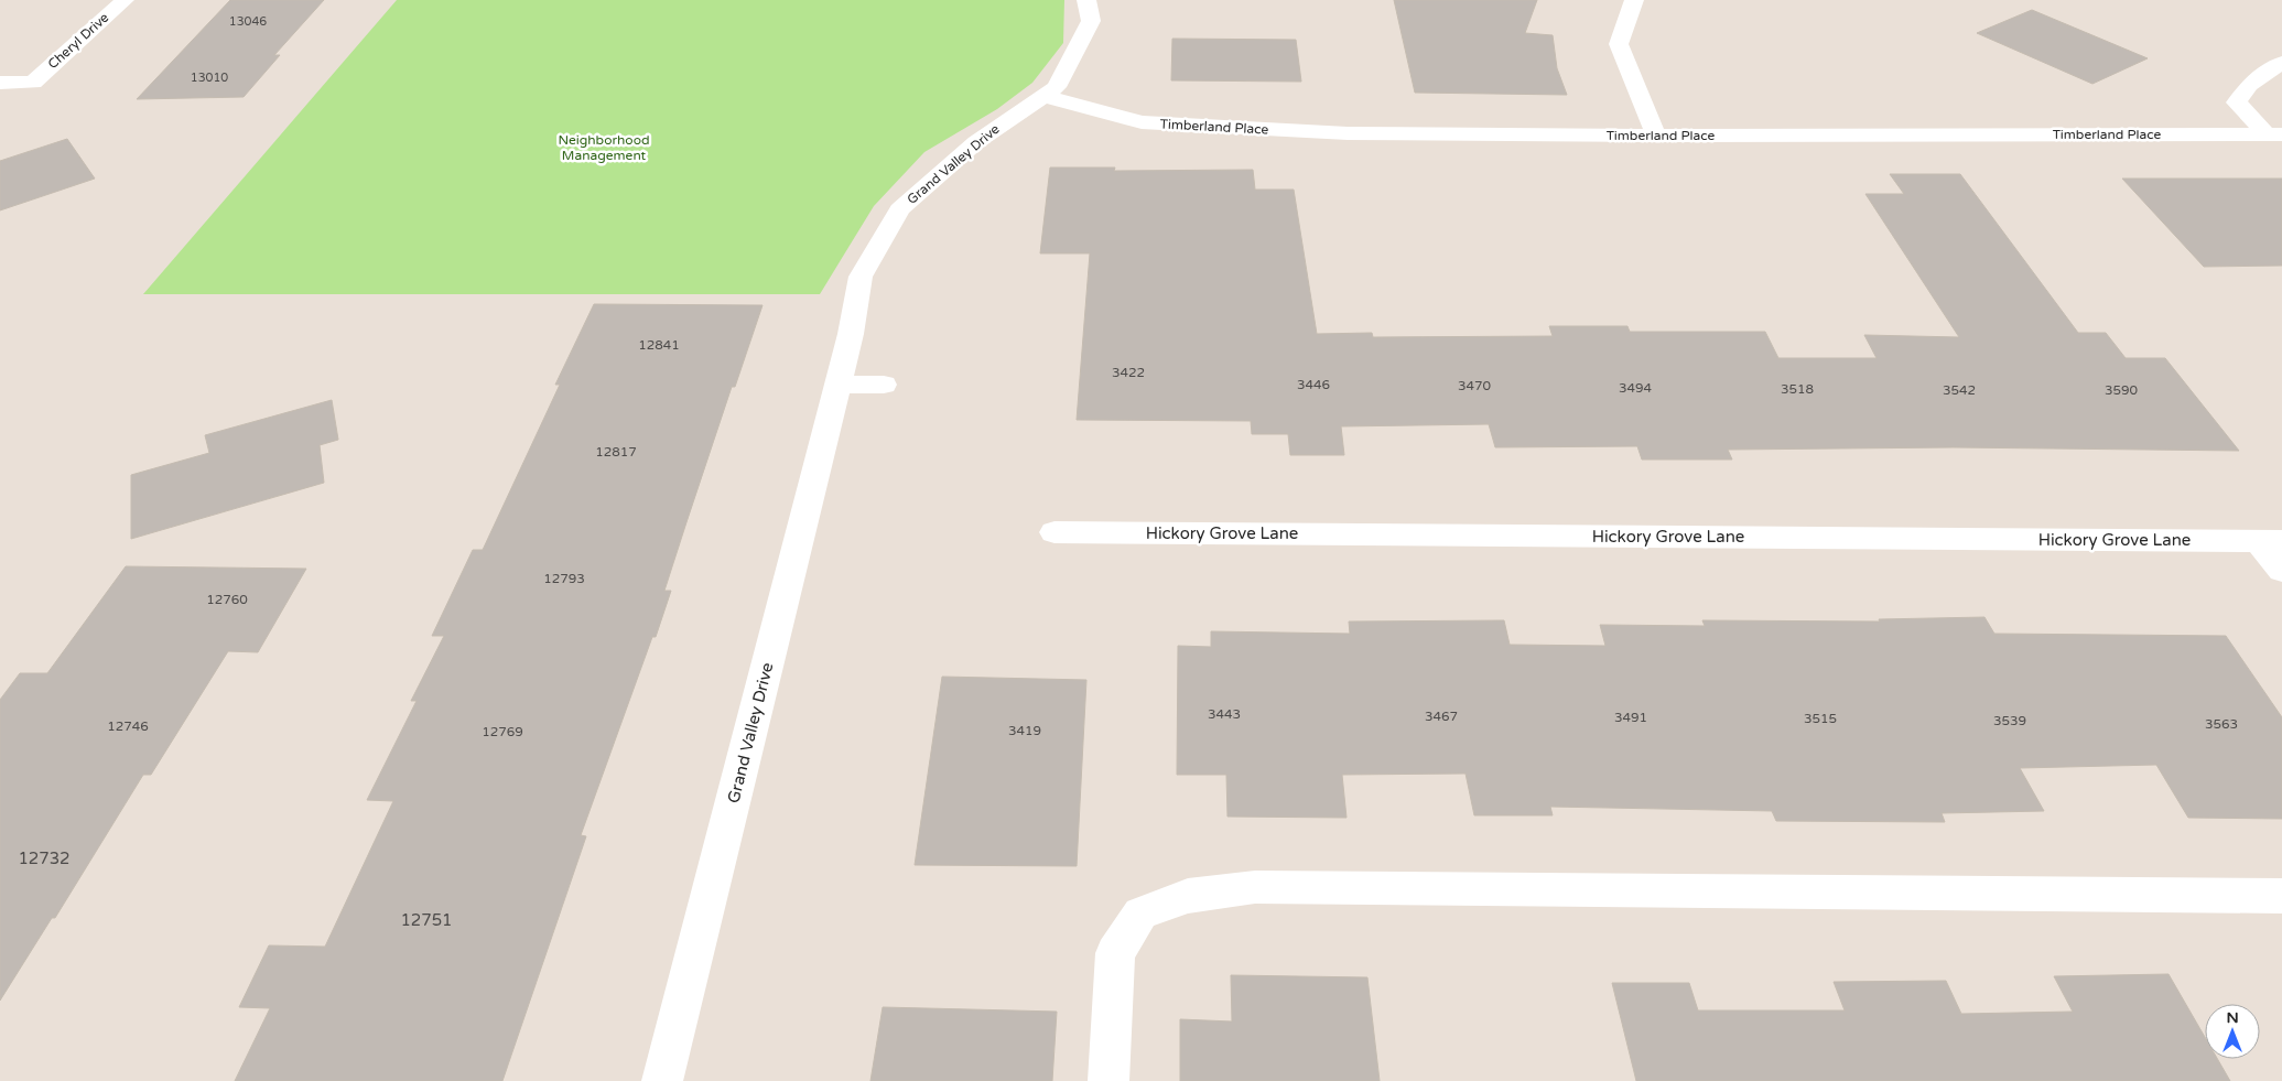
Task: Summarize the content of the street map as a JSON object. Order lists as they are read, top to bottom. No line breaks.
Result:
{"streets":{"street":["Cheryl Drive","Timberland Place","Grand Valley Drive","Hickory Grove Lane"]},"crossings":[["Timberland Place","Grand Valley Drive"]],"parks":["Neighborhood Management"],"house_numbers":["13046","13010","12841","3422","3446","3470","3494","3518","3542","3590","12817","12793","12760","3443","3467","3491","3515","3539","3563","12746","3419","12769","12732","12751"],"north":"top"}
